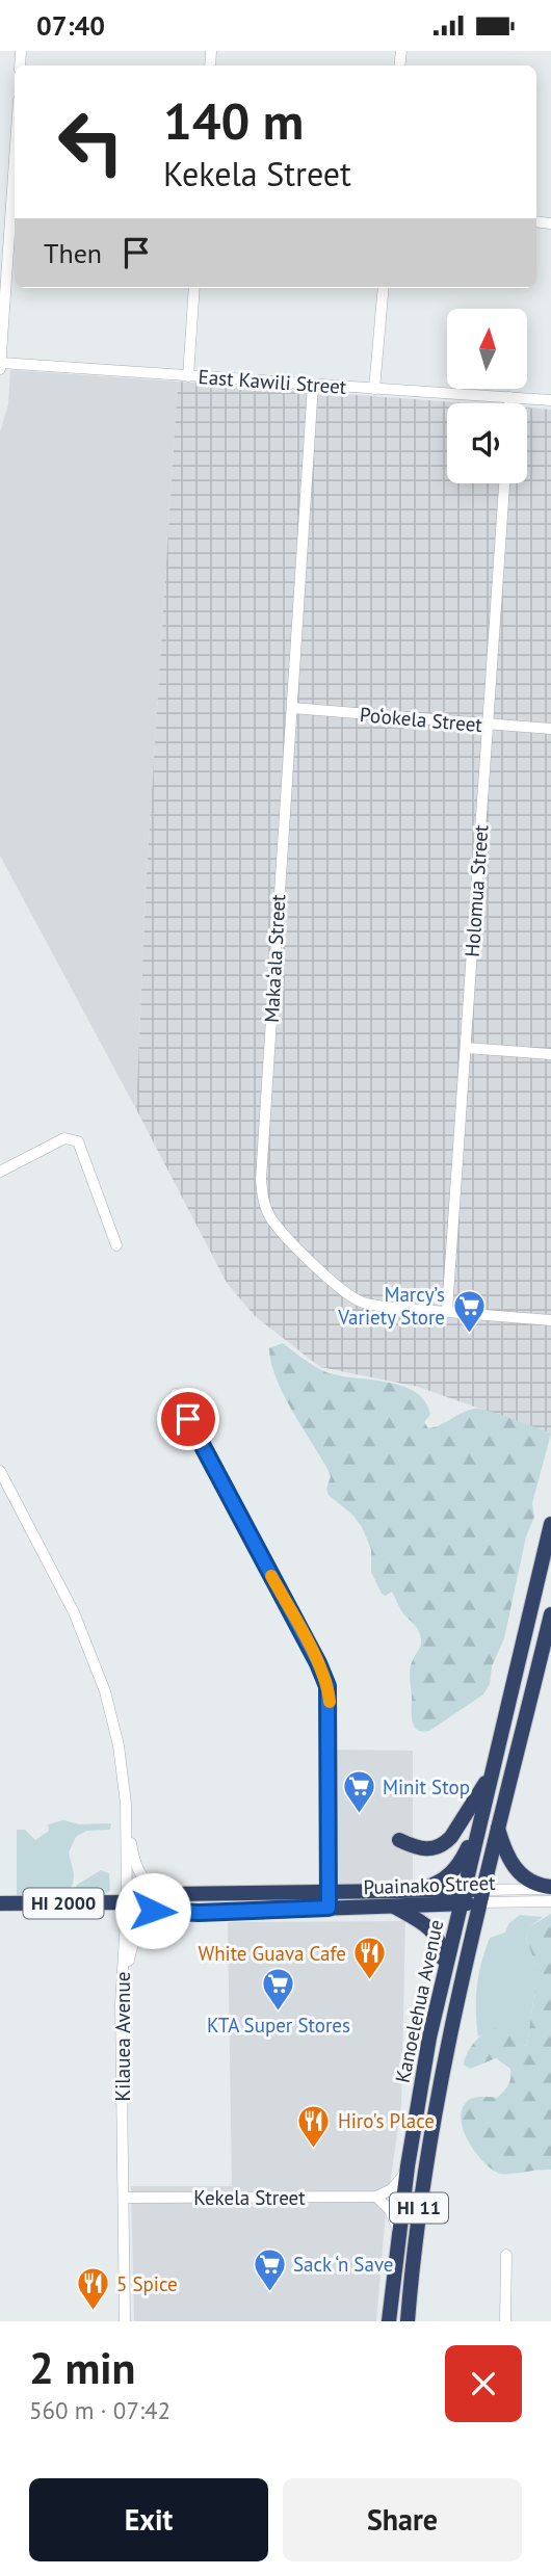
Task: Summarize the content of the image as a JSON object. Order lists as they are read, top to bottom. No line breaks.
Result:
{"streets":{"highway":["Puainako Street","HI 2000","Kanoelehua Avenue","HI 11"],"street":["East Kawili Street","Po‘okela Street","Holomua Street","Maka‘ala Street","Kilauea Avenue","Kekela Street"]},"crossings":[["East Kawili Street","Maka‘ala Street"],["Po‘okela Street","Holomua Street"],["Po‘okela Street","Maka‘ala Street"],["Holomua Street","Maka‘ala Street"],["Puainako Street","HI 2000"],["Puainako Street","Kanoelehua Avenue"],["Puainako Street","Kilauea Avenue"],["HI 2000","Kilauea Avenue"],["Kilauea Avenue","Kekela Street"]],"places":{"supermarket":["Marcy’s Variety Store","Minit Stop","KTA Super Stores","Sack ‘n Save"],"restaurant":["White Guava Cafe","Hiro's Place","5 Spice"]},"north":"top","page":{"status":"07:40","turn":["140 m","Kekela Street"],"then":"Then","heading":["2 min","560 m · 07:42"],"buttons":["Exit","Share"]}}
